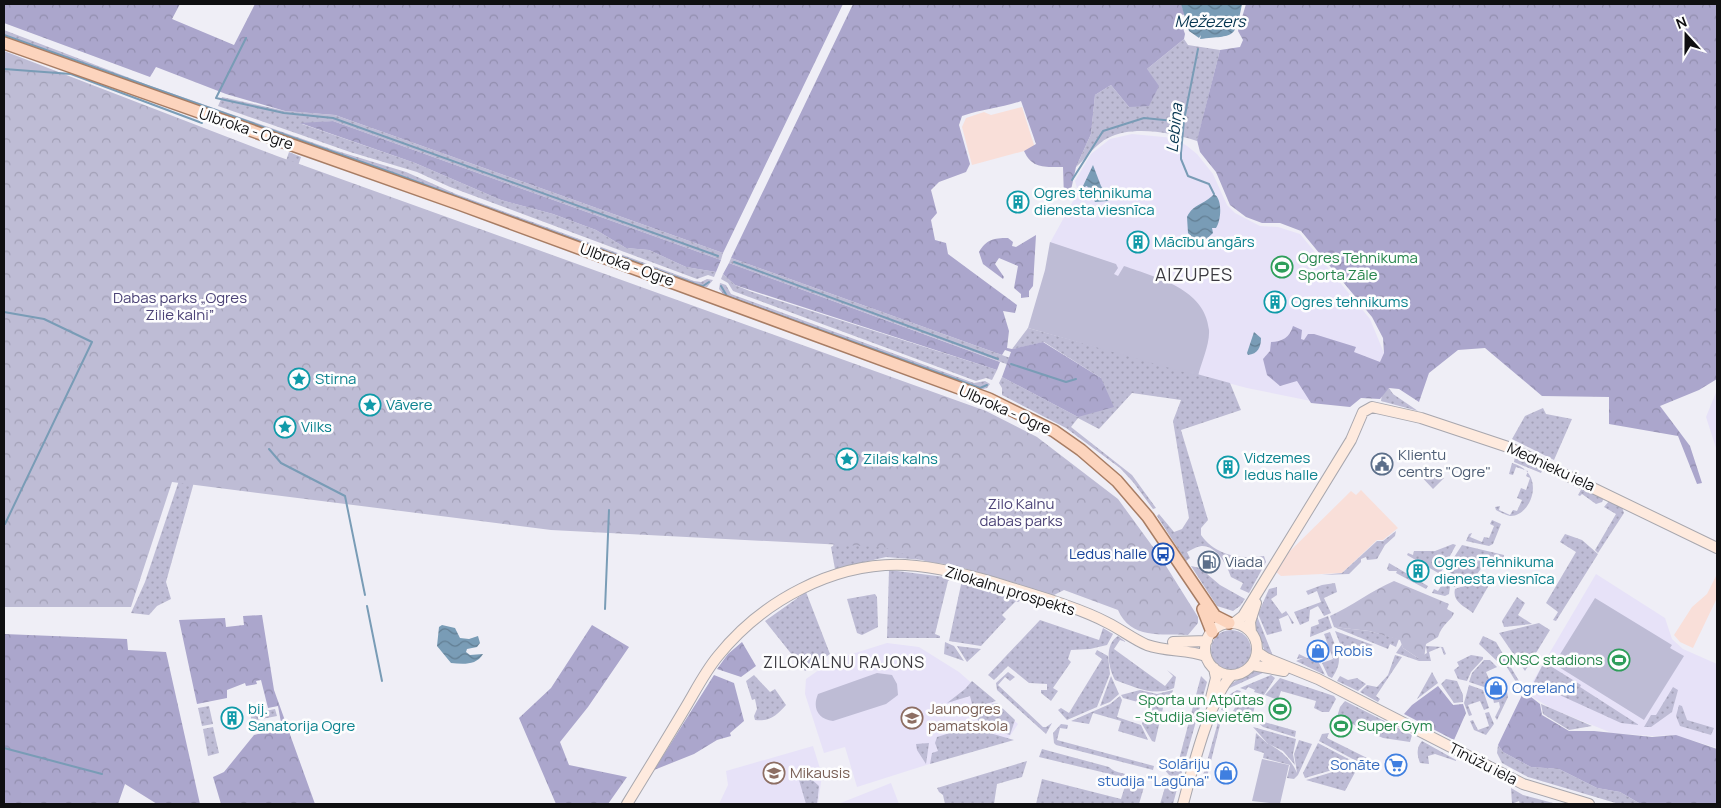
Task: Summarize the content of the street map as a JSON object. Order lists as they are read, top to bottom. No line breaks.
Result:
{"streets":{"main road":["Ulbroka - Ogre","Mednieku iela","Zilokalnu prospekts","Tīnūžu iela"]},"crossings":[["Ulbroka - Ogre","Zilokalnu prospekts"],["Ulbroka - Ogre","Tīnūžu iela"],["Zilokalnu prospekts","Tīnūžu iela"]],"districts":["AIZUPES","ZILOKALNU RAJONS"],"water":["Mežezers","Lebiņa"],"parks":["Dabas parks „Ogres Zilie kalni”","Zilo Kalnu dabas parks"],"places":{"building":["Ogres tehnikuma dienesta viesnīca","Mācību angārs","Ogres tehnikums","Vidzemes ledus halle","Ogres Tehnikuma dienesta viesnīca","bij. Sanatorija Ogre"],"sports":["Ogres Tehnikuma Sporta Zāle","ONSC stadions","Sporta un Atpūtas - Studija Sievietēm","Super Gym"],"place":["Stirna","Vāvere","Vilks","Zilais kalns"],"public building":["Klientu centrs \"Ogre\""],"bus stop":["Ledus halle"],"fuel station":["Viada"],"shop":["Robis","Ogreland","Solāriju studija \"Lagūna\""],"school or university":["Jaunogres pamatskola","Mikausis"],"supermarket":["Sonāte"]},"north":"top"}
